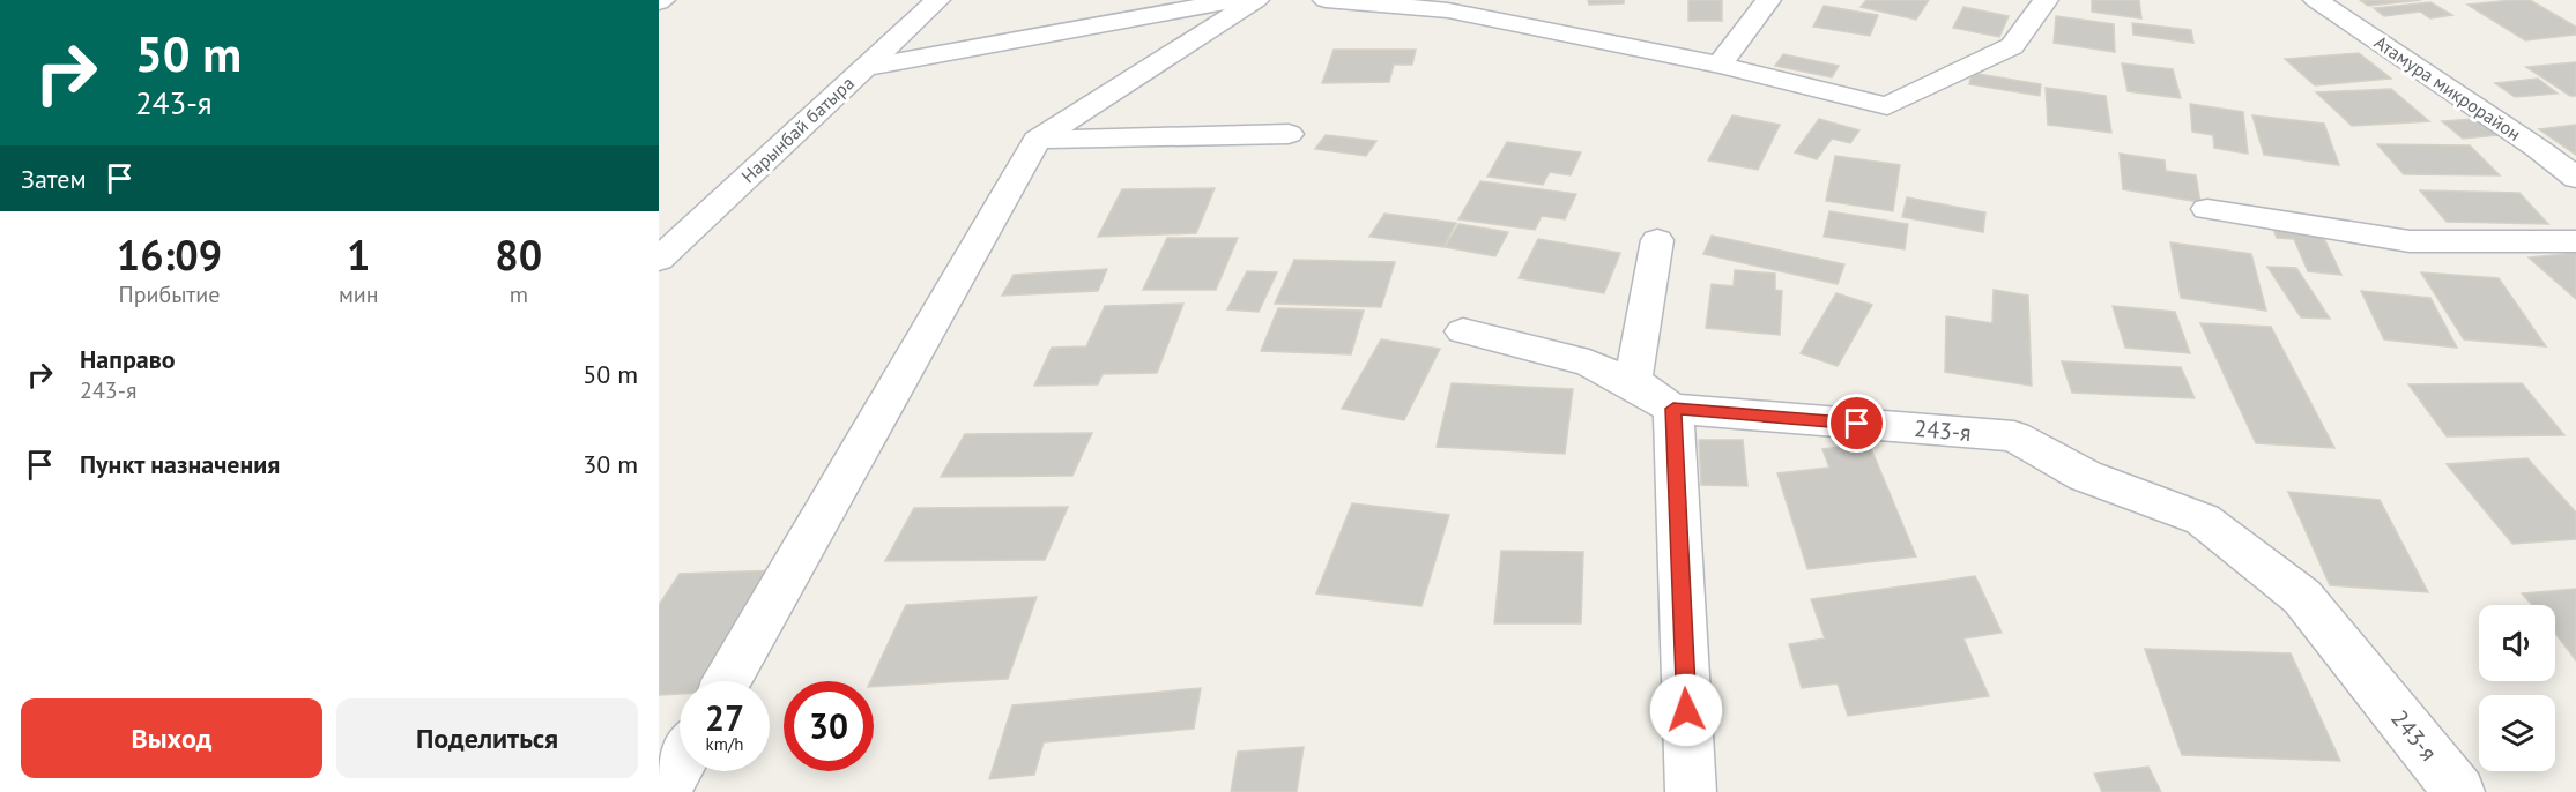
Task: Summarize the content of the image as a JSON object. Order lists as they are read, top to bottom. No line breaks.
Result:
{"streets":{"street":["Атамура микрорайон","Нарынбай батыра","243-я"]},"page":{"turn":["50 m","243-я"],"then":"Затем","eta":["16:09","Прибытие","1","мин","80","m"],"list":[{"name":"Направо","note":"243-я","value":"50 m"},{"name":"Пункт назначения","value":"30 m"}],"speed":"27 km/h","limit":"30","buttons":["Выход","Поделиться"]}}
